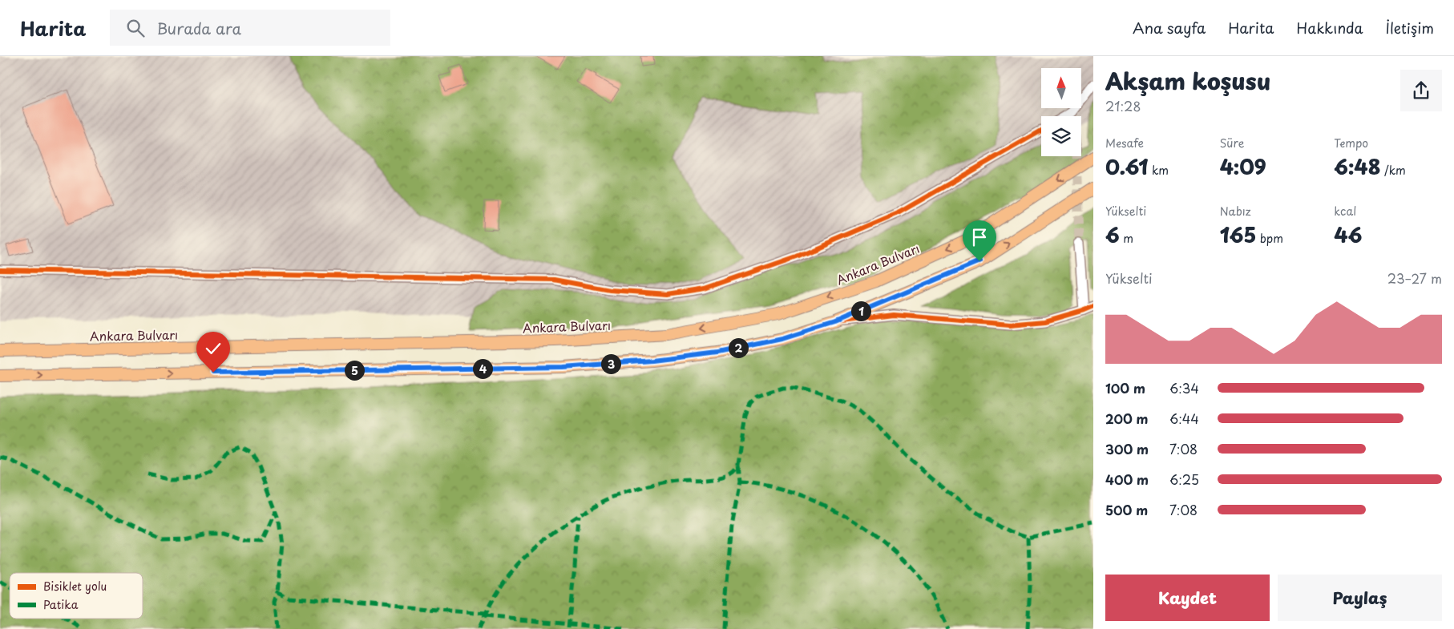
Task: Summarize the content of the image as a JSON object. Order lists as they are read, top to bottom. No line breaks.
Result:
{"streets":{"main road":["Ankara Bulvarı"]},"legend":["Bisiklet yolu","Patika"],"north":"top","page":{"header":"Harita","search":"Burada ara","nav":["Ana sayfa","Harita","Hakkında","İletişim"],"heading":["Akşam koşusu","21:28"],"stats":[["Mesafe","0.61 km"],["Süre","4:09"],["Tempo","6:48 /km"],["Yükselti","6 m"],["Nabız","165 bpm"],["kcal","46"]],"chart":["Yükselti","23–27 m"],"pins":["1","2","3","4","5"],"list":[{"name":"100 m","note":"6:34"},{"name":"200 m","note":"6:44"},{"name":"300 m","note":"7:08"},{"name":"400 m","note":"6:25"},{"name":"500 m","note":"7:08"}],"buttons":["Kaydet","Paylaş"]}}
